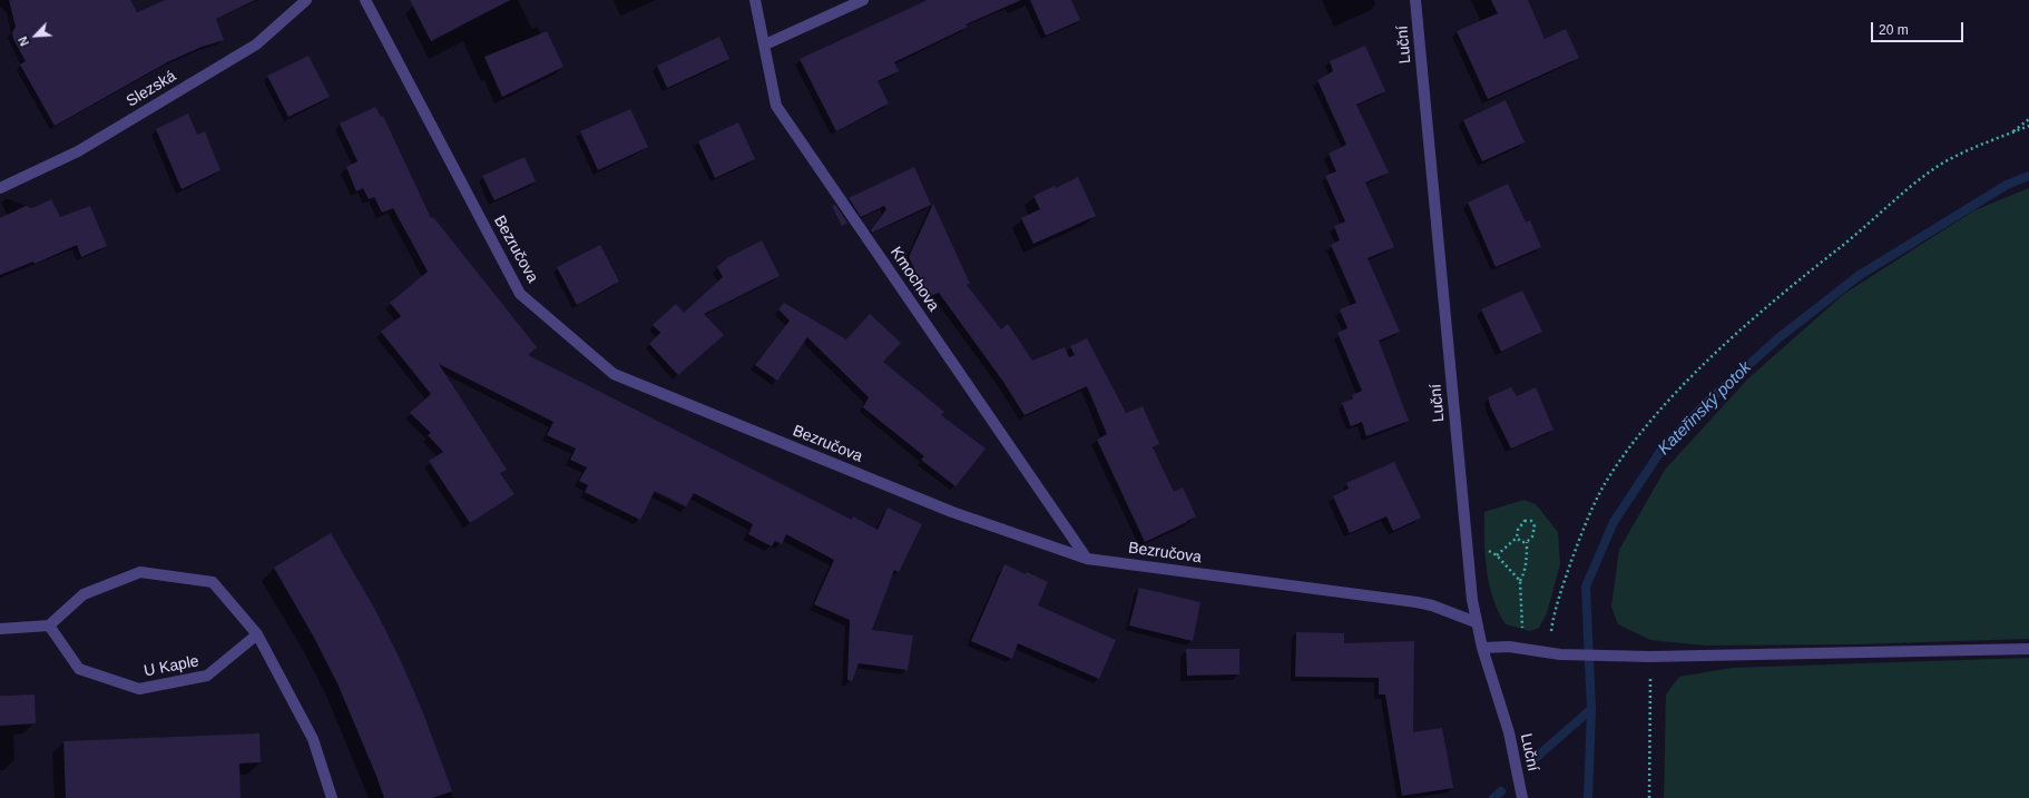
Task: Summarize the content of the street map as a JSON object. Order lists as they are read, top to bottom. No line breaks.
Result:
{"streets":{"street":["Luční","Slezská","Bezručova","Kmochova","U Kaple"]},"crossings":[["Luční","Bezručova"],["Bezručova","Kmochova"]],"water":["Kateřinský potok"],"scale_bar":"20 m","north":"bottom left"}
